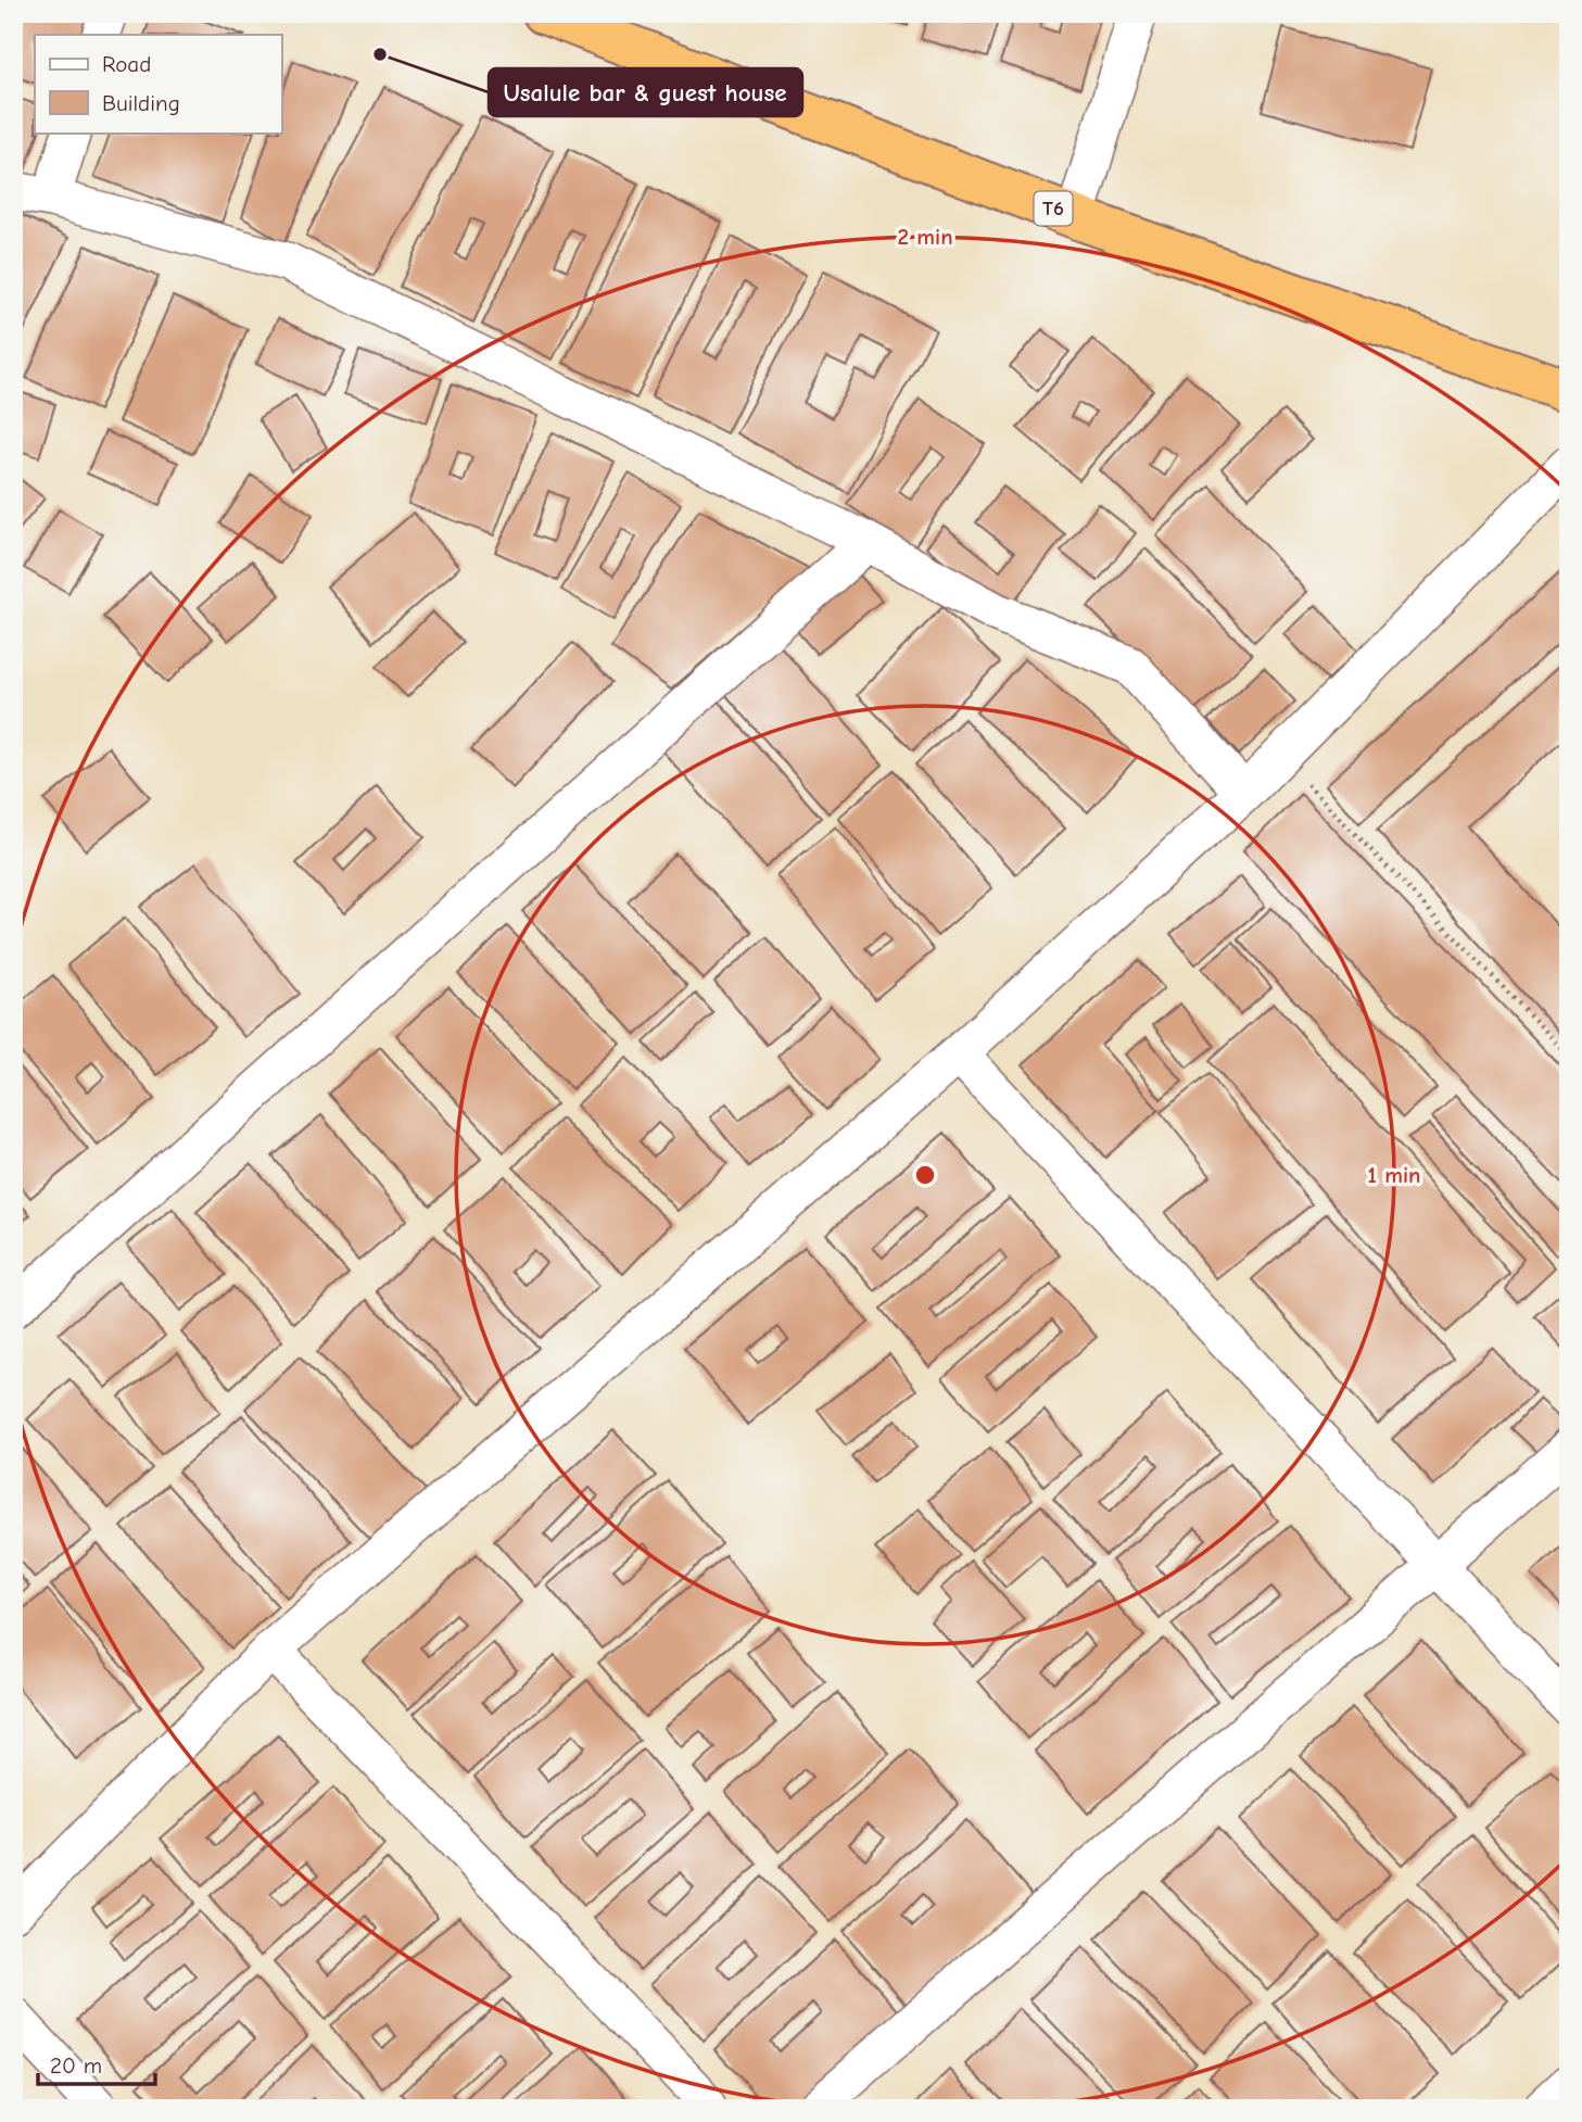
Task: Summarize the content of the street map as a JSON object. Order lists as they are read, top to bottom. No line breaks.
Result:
{"streets":{"highway":["T6"]},"places":["Usalule bar & guest house"],"legend":["Road","Building"],"scale_bar":"20 m","rings":["2 min","1 min"]}
